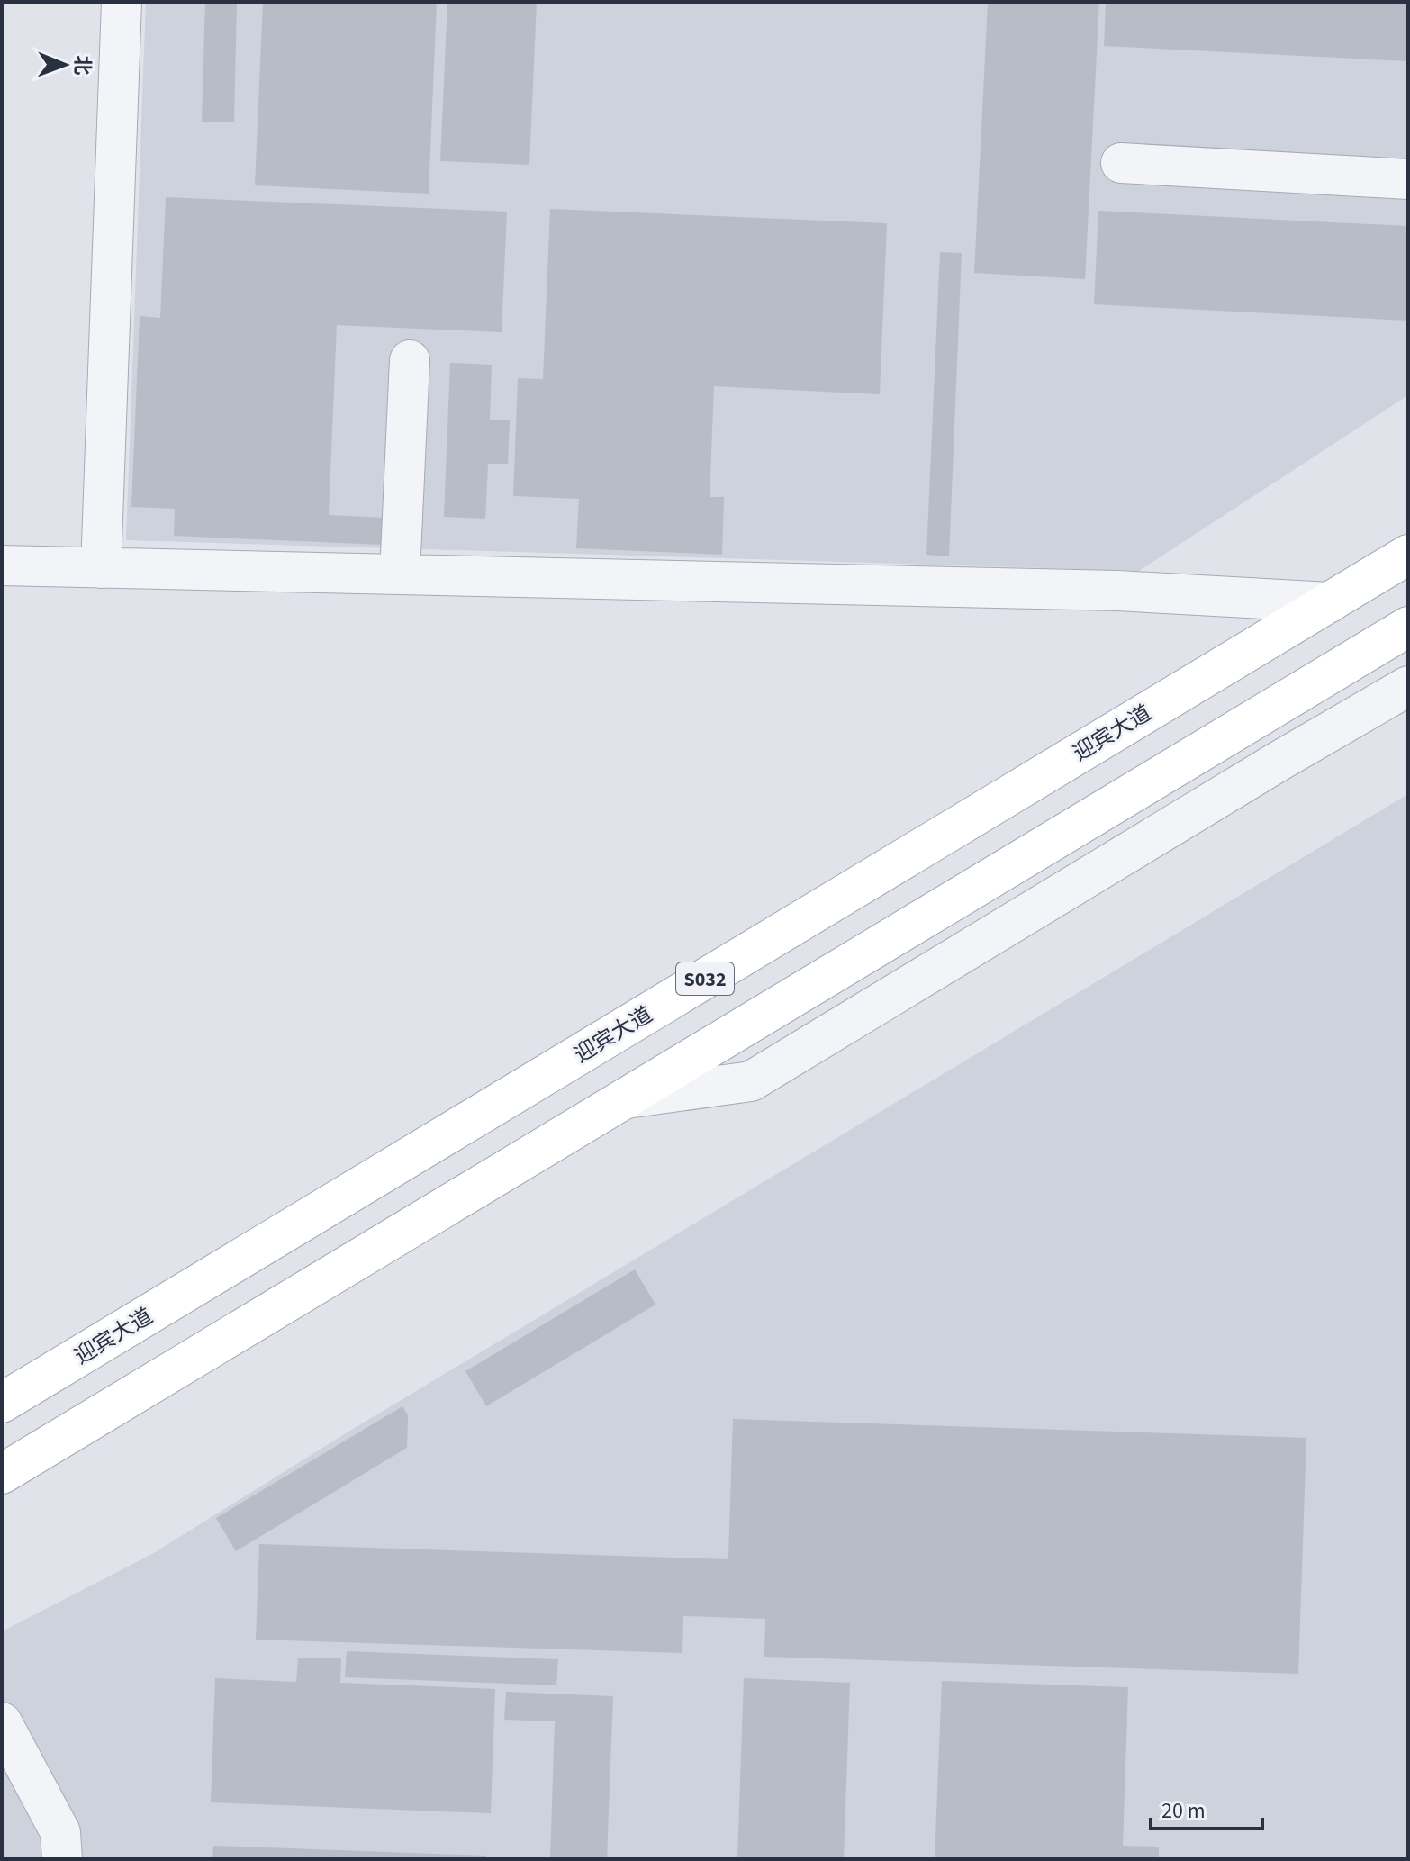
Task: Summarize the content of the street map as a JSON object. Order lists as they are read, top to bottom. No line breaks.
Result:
{"streets":{"main road":["迎宾大道","S032"]},"scale_bar":"20 m","north":"right"}
